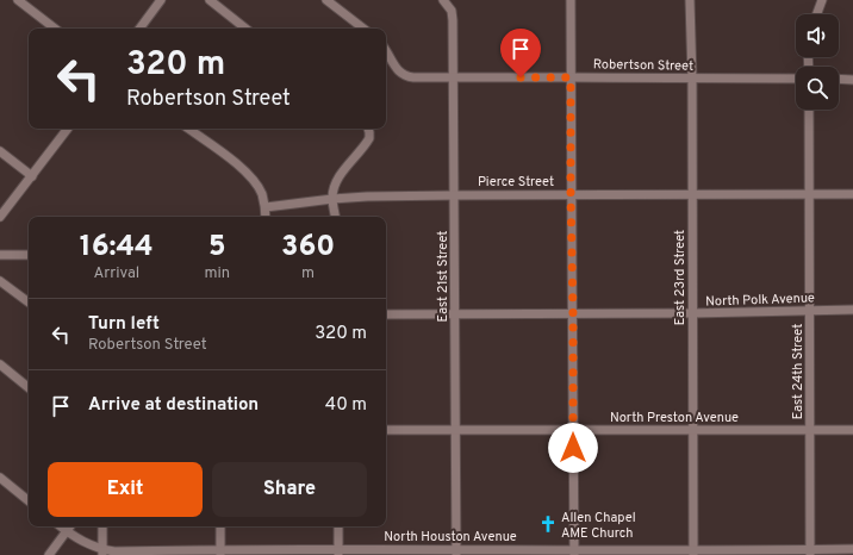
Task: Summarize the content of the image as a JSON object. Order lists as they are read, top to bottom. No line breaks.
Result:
{"streets":{"street":["Robertson Street","Pierce Street","East 21st Street","East 23rd Street","North Polk Avenue","East 24th Street","North Preston Avenue","North Houston Avenue"]},"crossings":[["Robertson Street","East 21st Street"],["Robertson Street","East 23rd Street"],["Pierce Street","East 21st Street"],["Pierce Street","East 23rd Street"],["Pierce Street","East 24th Street"],["East 21st Street","North Polk Avenue"],["East 21st Street","North Preston Avenue"],["East 21st Street","North Houston Avenue"],["East 23rd Street","North Polk Avenue"],["East 23rd Street","North Preston Avenue"],["East 23rd Street","North Houston Avenue"],["North Polk Avenue","East 24th Street"],["East 24th Street","North Preston Avenue"],["East 24th Street","North Houston Avenue"]],"places":{"church":["Allen Chapel AME Church"]},"page":{"turn":["320 m","Robertson Street"],"eta":["16:44","Arrival","5","min","360","m"],"list":[{"name":"Turn left","note":"Robertson Street","value":"320 m"},{"name":"Arrive at destination","value":"40 m"}],"buttons":["Exit","Share"]}}
